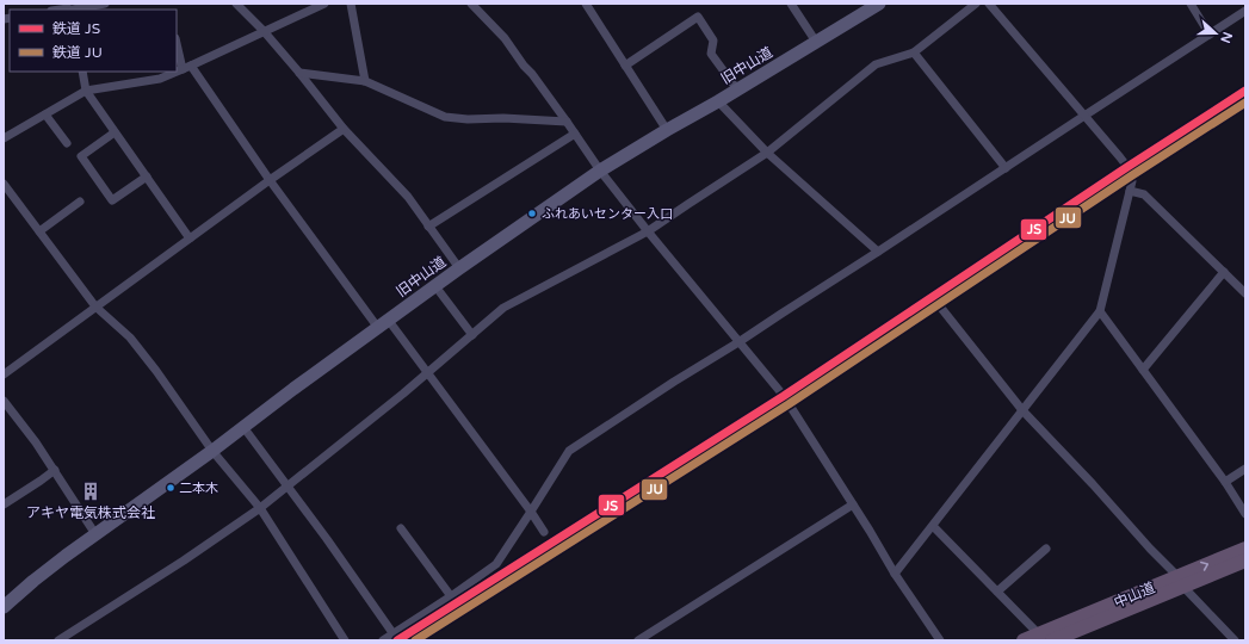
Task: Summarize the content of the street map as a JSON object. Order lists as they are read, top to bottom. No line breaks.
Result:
{"streets":{"highway":["中山道"],"main road":["旧中山道"]},"places":{"other":["ふれあいセンター入口","二本木"],"building":["アキヤ電気株式会社"]},"lines":["rail line JS","rail line JU"],"legend":["鉄道 JS","鉄道 JU"],"north":"right"}
